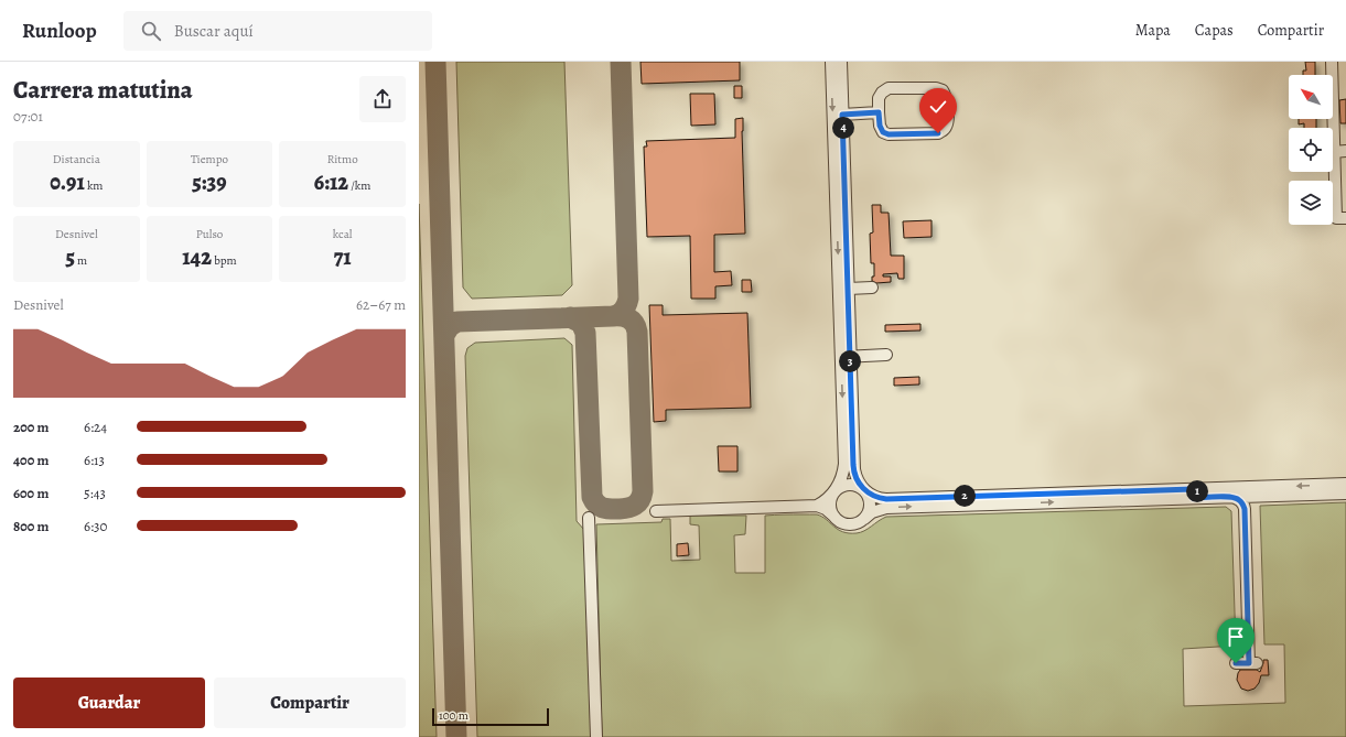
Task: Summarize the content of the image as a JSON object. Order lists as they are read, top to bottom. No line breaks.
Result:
{"scale_bar":"100 m","north":"top left","page":{"header":"Runloop","search":"Buscar aquí","nav":["Mapa","Capas","Compartir"],"heading":["Carrera matutina","07:01"],"pins":["4","3","1","2"],"stats":[["Distancia","0.91 km"],["Tiempo","5:39"],["Ritmo","6:12 /km"],["Desnivel","5 m"],["Pulso","142 bpm"],["kcal","71"]],"chart":["Desnivel","62–67 m"],"list":[{"name":"200 m","note":"6:24"},{"name":"400 m","note":"6:13"},{"name":"600 m","note":"5:43"},{"name":"800 m","note":"6:30"}],"buttons":["Guardar","Compartir"],"scale":"100 m"}}
